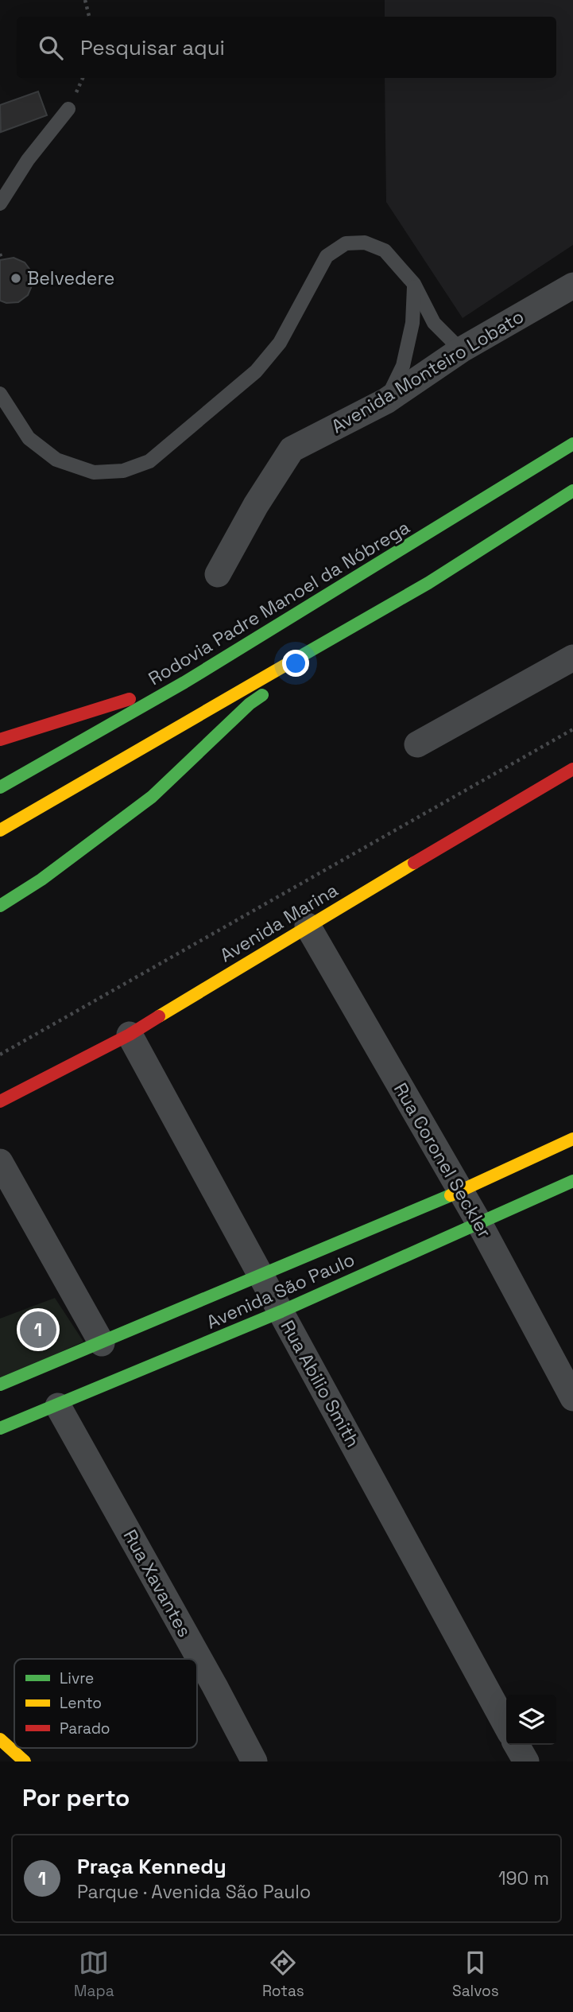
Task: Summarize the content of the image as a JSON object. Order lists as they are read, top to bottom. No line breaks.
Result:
{"streets":{"main road":["Rodovia Padre Manoel da Nóbrega","Avenida Marina","Avenida São Paulo"],"street":["Avenida Monteiro Lobato","Rua Coronel Seckler","Rua Abilio Smith","Rua Xavantes"]},"crossings":[["Avenida Marina","Rua Coronel Seckler"],["Avenida Marina","Rua Abilio Smith"],["Rua Coronel Seckler","Avenida São Paulo"],["Avenida São Paulo","Rua Abilio Smith"],["Avenida São Paulo","Rua Xavantes"]],"places":["Belvedere"],"legend":["Livre","Lento","Parado"],"page":{"search":"Pesquisar aqui","pins":"1","heading":"Por perto","list":[{"mark":"1","name":"Praça Kennedy","note":"Parque · Avenida São Paulo","value":"190 m"}],"nav":["Mapa","Rotas","Salvos"]}}
